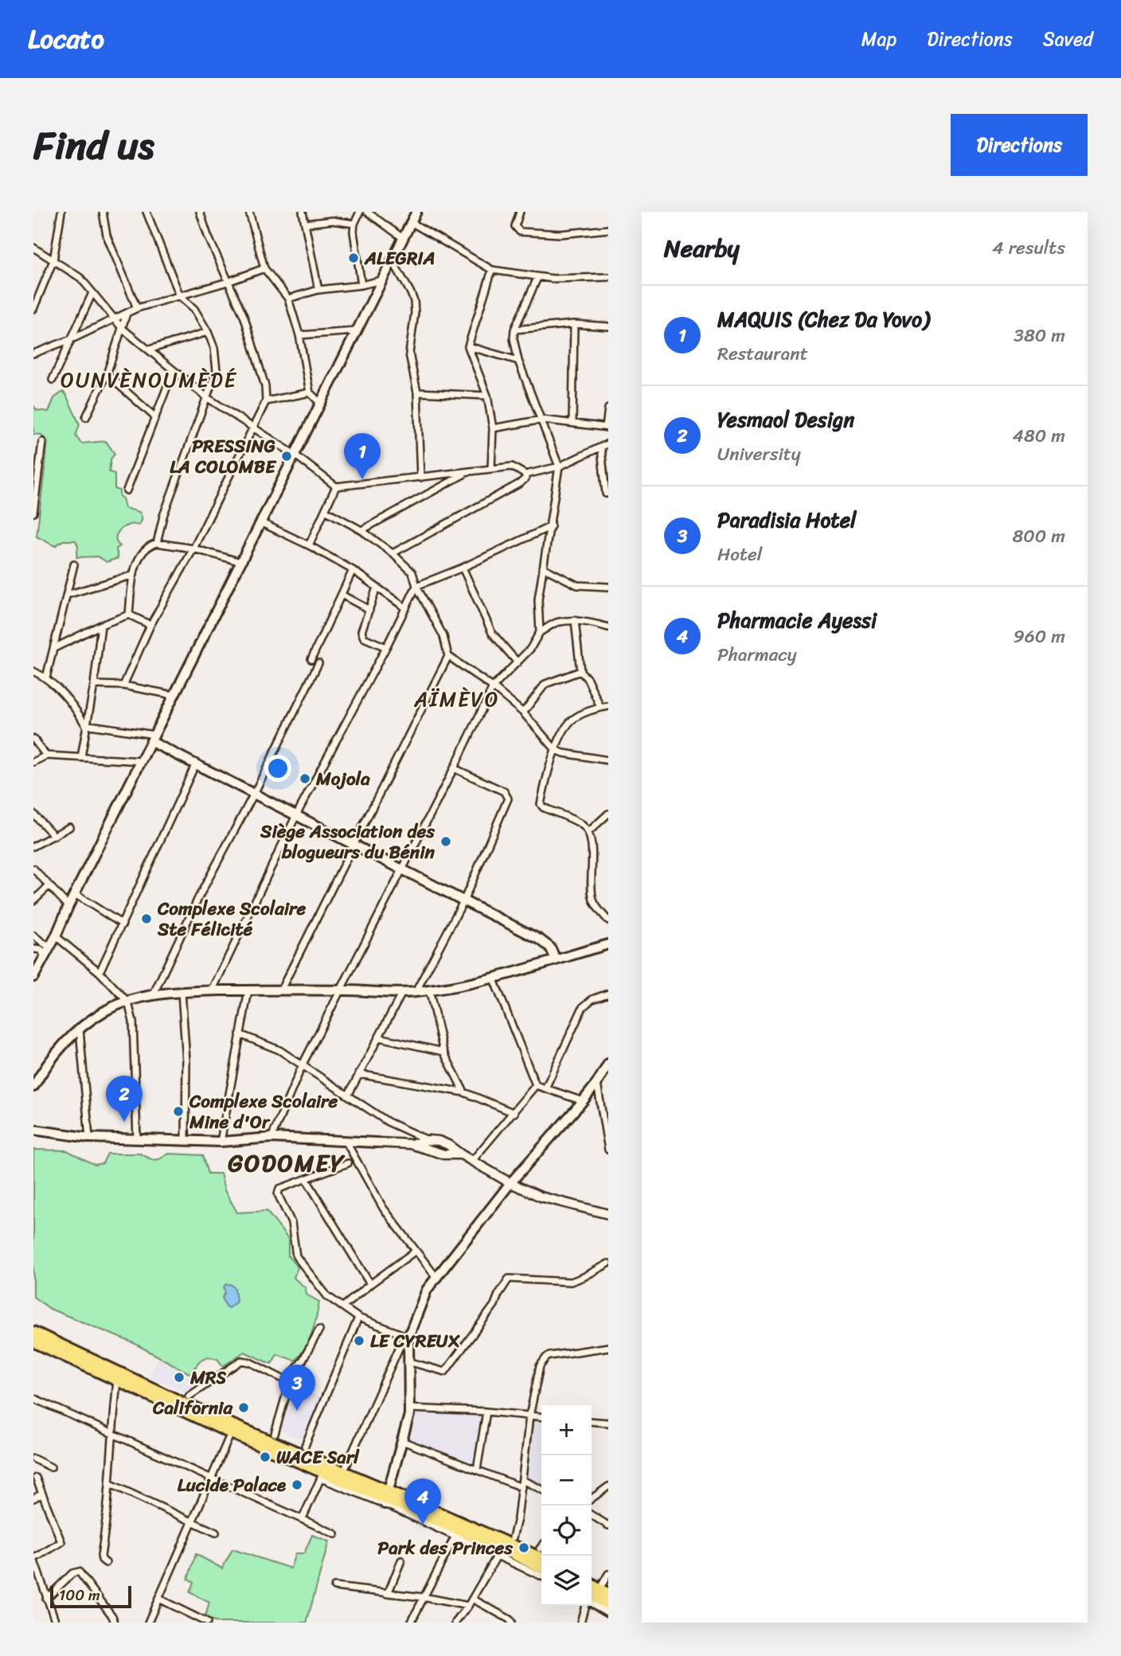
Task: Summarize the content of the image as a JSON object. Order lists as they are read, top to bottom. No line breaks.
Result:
{"districts":["OUNVÈNOUMÈDÉ","AÏMÈVO","GODOMEY"],"places":["ALEGRIA","PRESSING LA COLOMBE","Mojola","Siège Association des blogueurs du Bénin","Complexe Scolaire Ste Félicité","Complexe Scolaire Mine d'Or","LE CYREUX","MRS","California","WACE Sarl","Lucide Palace","Park des Princes"],"scale_bar":"100 m","page":{"header":"Locato","nav":["Map","Directions","Saved"],"title":"Find us","buttons":"Directions","heading":["Nearby","4 results"],"list":[{"mark":"1","name":"MAQUIS (Chez Da Yovo)","note":"Restaurant","value":"380 m"},{"mark":"2","name":"Yesmaol Design","note":"University","value":"480 m"},{"mark":"3","name":"Paradisia Hotel","note":"Hotel","value":"800 m"},{"mark":"4","name":"Pharmacie Ayessi","note":"Pharmacy","value":"960 m"}],"pins":["1","2","3","4"],"map_buttons":["+","−"],"scale":"100 m"}}
